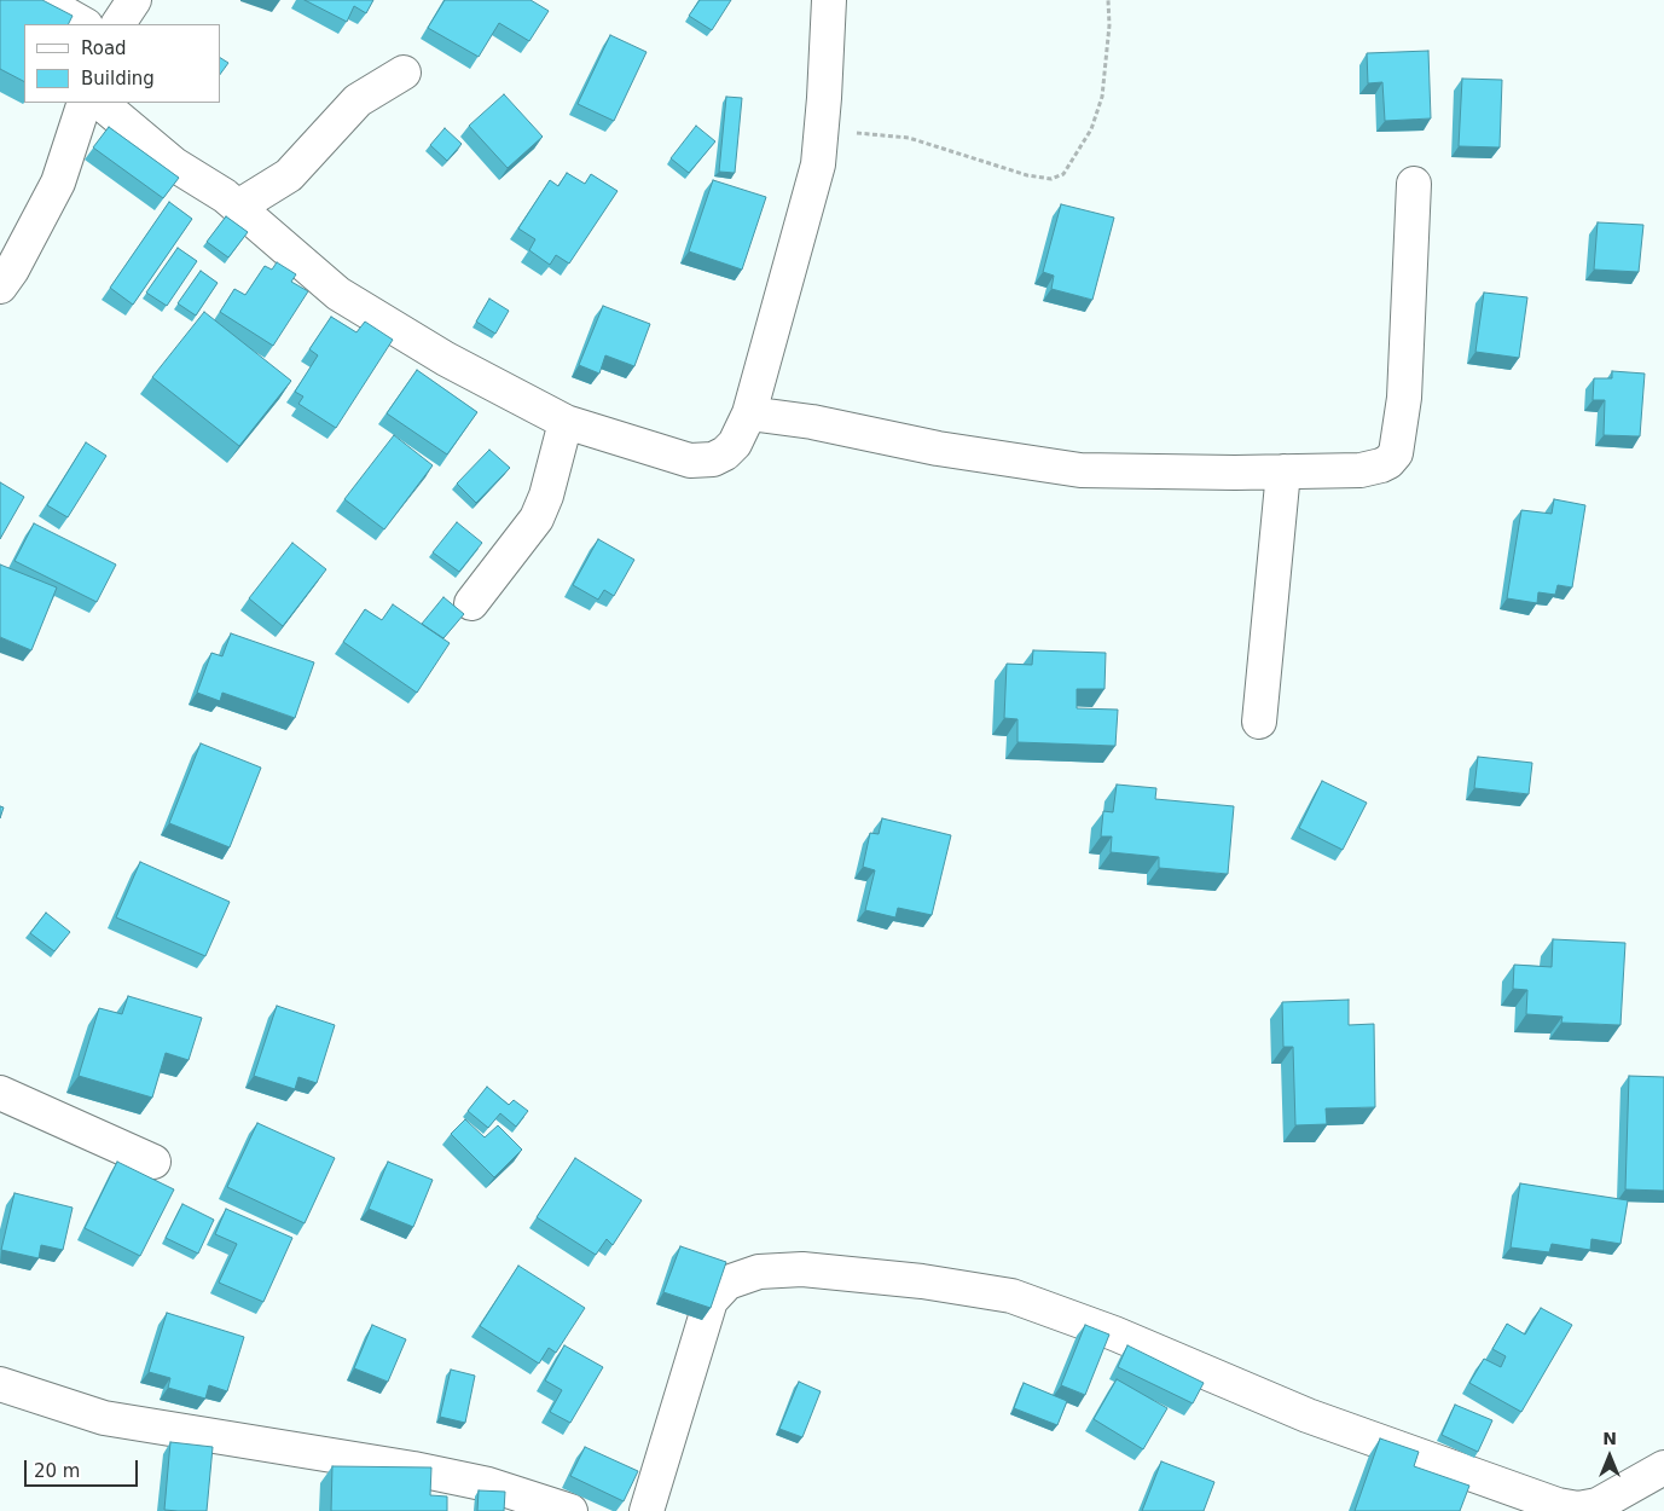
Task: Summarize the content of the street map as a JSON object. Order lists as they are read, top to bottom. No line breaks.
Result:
{"legend":["Road","Building"],"scale_bar":"20 m","north":"top"}
